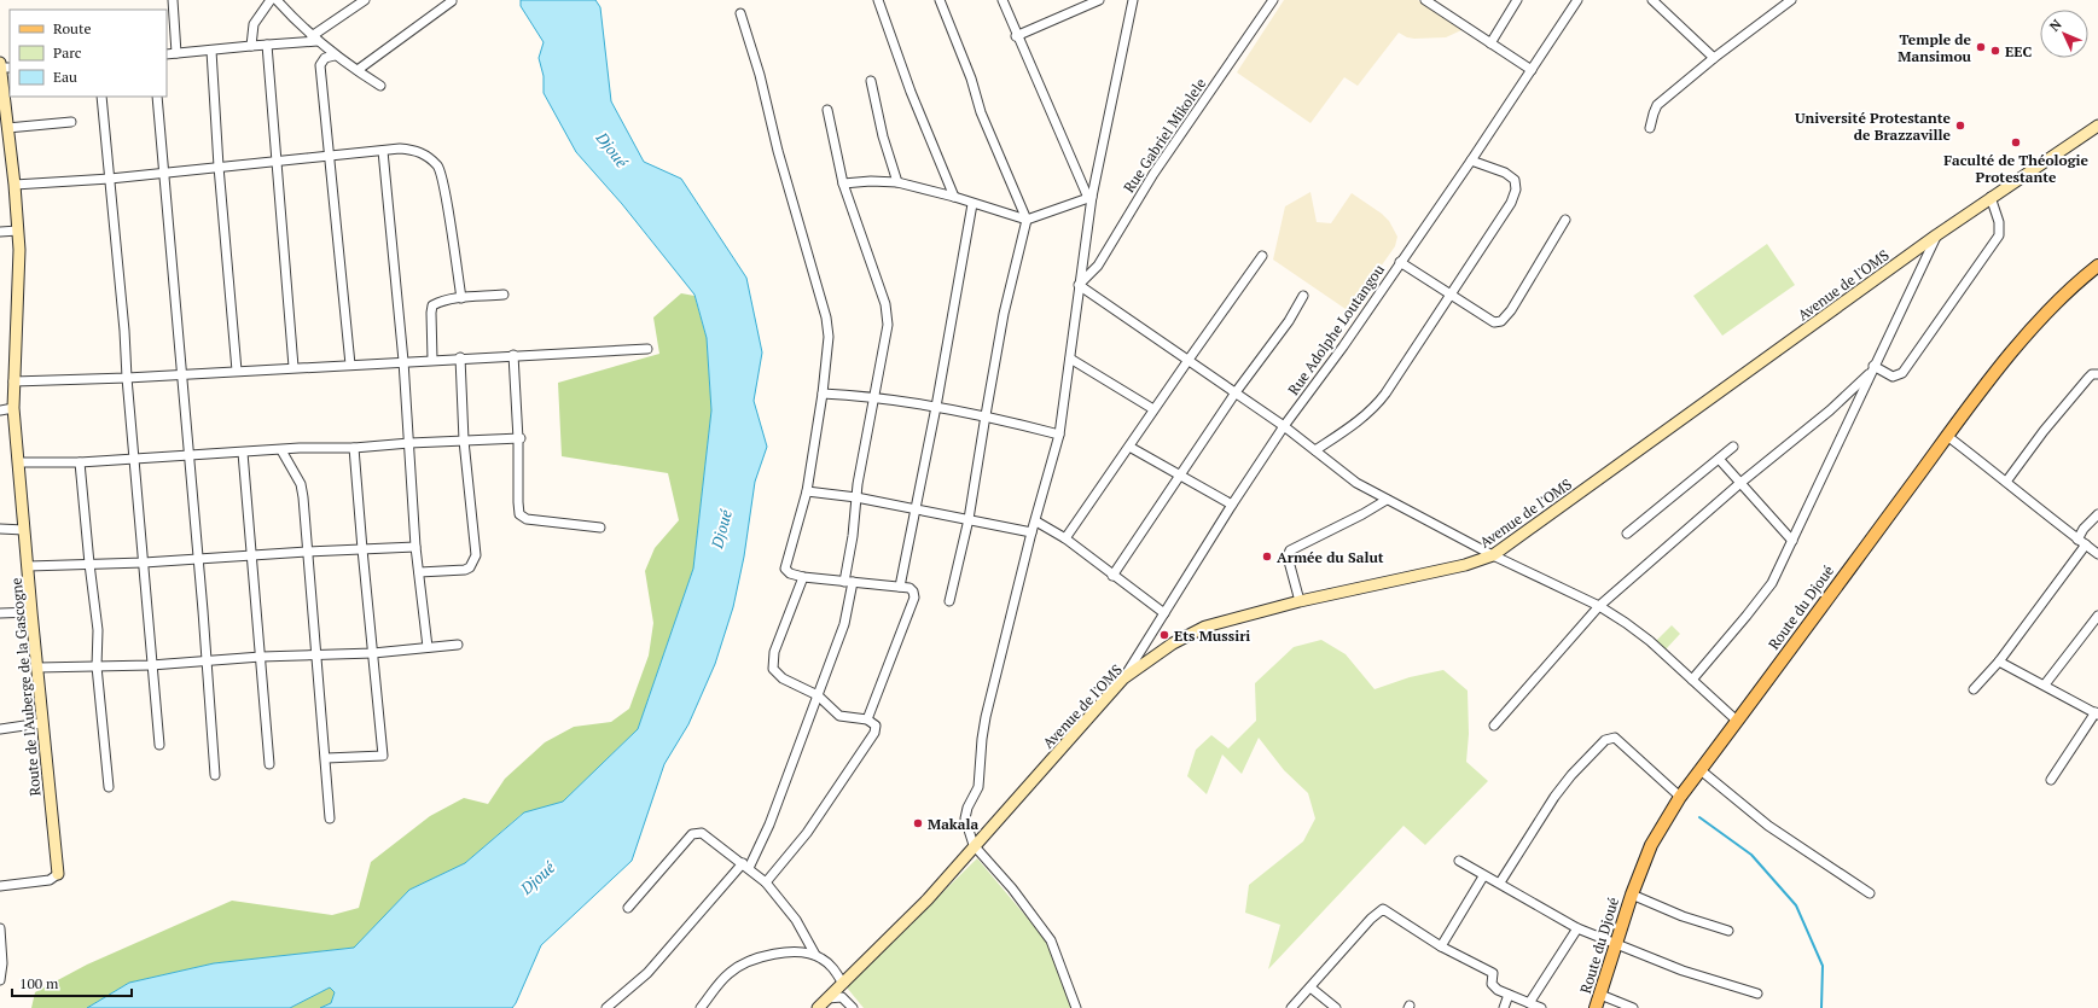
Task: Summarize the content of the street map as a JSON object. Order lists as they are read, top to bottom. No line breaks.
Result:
{"streets":{"main road":["Route du Djoué"],"street":["Rue Gabriel Mikolele","Avenue de l'OMS","Rue Adolphe Loutangou","Route de l'Auberge de la Gascogne"]},"crossings":[["Avenue de l'OMS","Rue Adolphe Loutangou"]],"water":["Djoué"],"places":["Temple de Mansimou","EEC","Université Protestante de Brazzaville","Faculté de Théologie Protestante","Armée du Salut","Ets Mussiri","Makala"],"legend":["Route","Parc","Eau"],"scale_bar":"100 m","north":"top left"}
